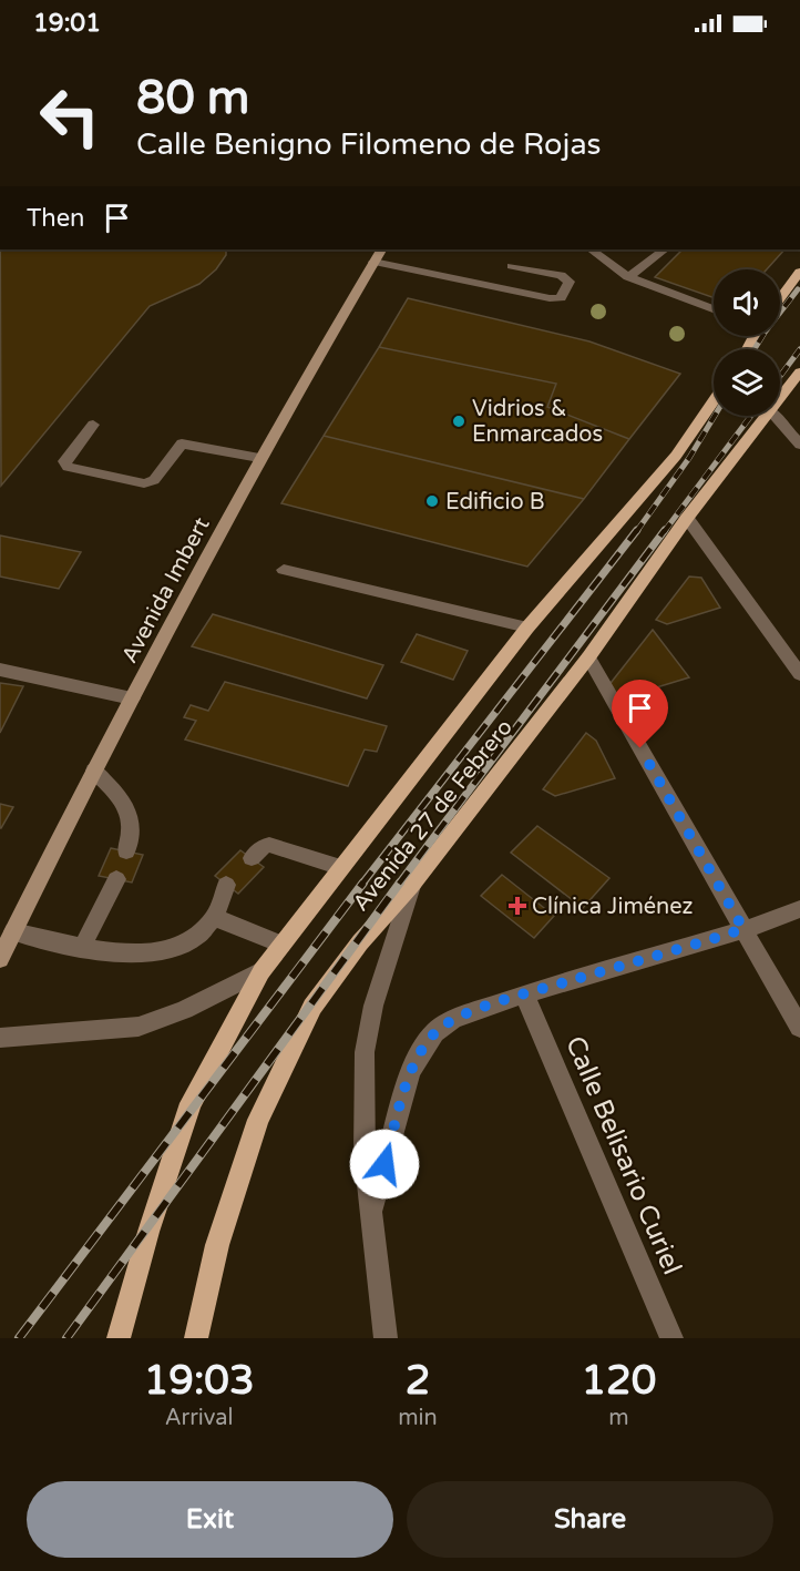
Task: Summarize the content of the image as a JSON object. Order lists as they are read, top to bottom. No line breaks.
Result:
{"streets":{"main road":["Avenida Imbert","Avenida 27 de Febrero"],"street":["Calle Belisario Curiel"]},"places":{"other":["Vidrios & Enmarcados","Edificio B"],"health":["Clínica Jiménez"]},"page":{"status":"19:01","turn":["80 m","Calle Benigno Filomeno de Rojas"],"then":"Then","eta":["19:03","Arrival","2","min","120","m"],"buttons":["Exit","Share"]}}
